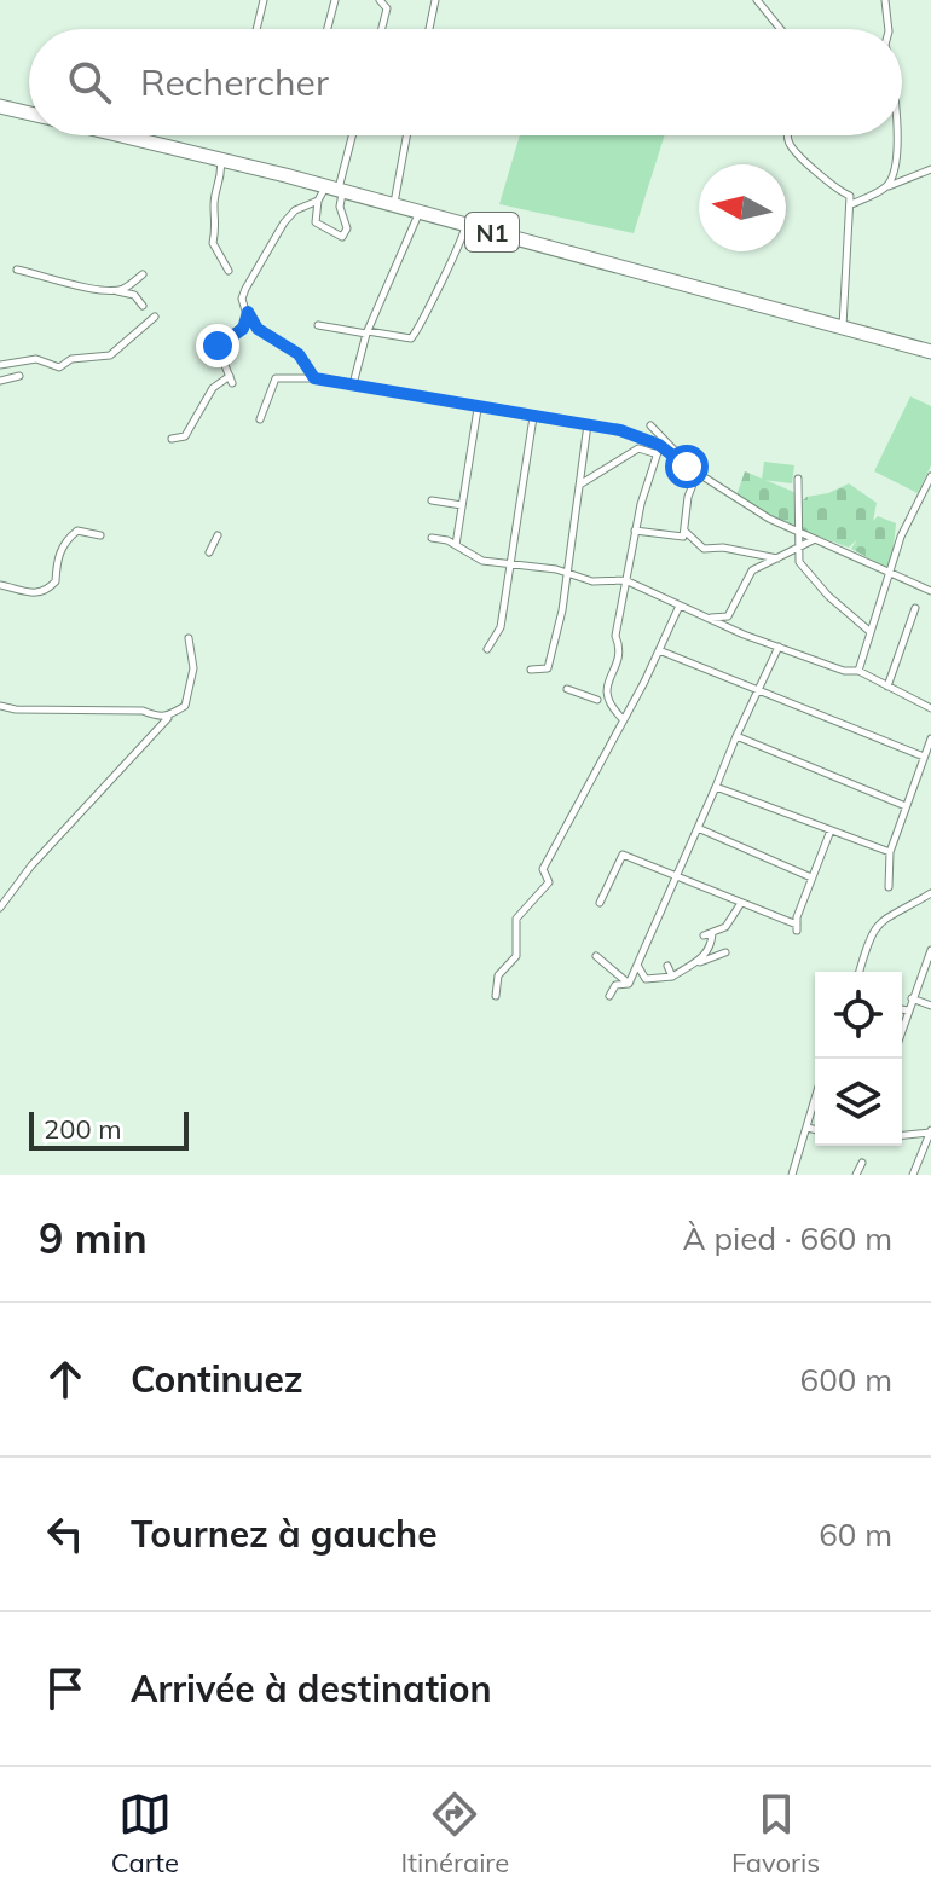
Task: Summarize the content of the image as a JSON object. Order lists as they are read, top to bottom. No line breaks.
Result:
{"streets":{"highway":["N1"]},"scale_bar":"200 m","north":"left","page":{"search":"Rechercher","scale":"200 m","heading":["9 min","À pied · 660 m"],"list":[["Continuez","600 m"],["Tournez à gauche","60 m"],"Arrivée à destination"],"nav":["Carte","Itinéraire","Favoris"]}}
